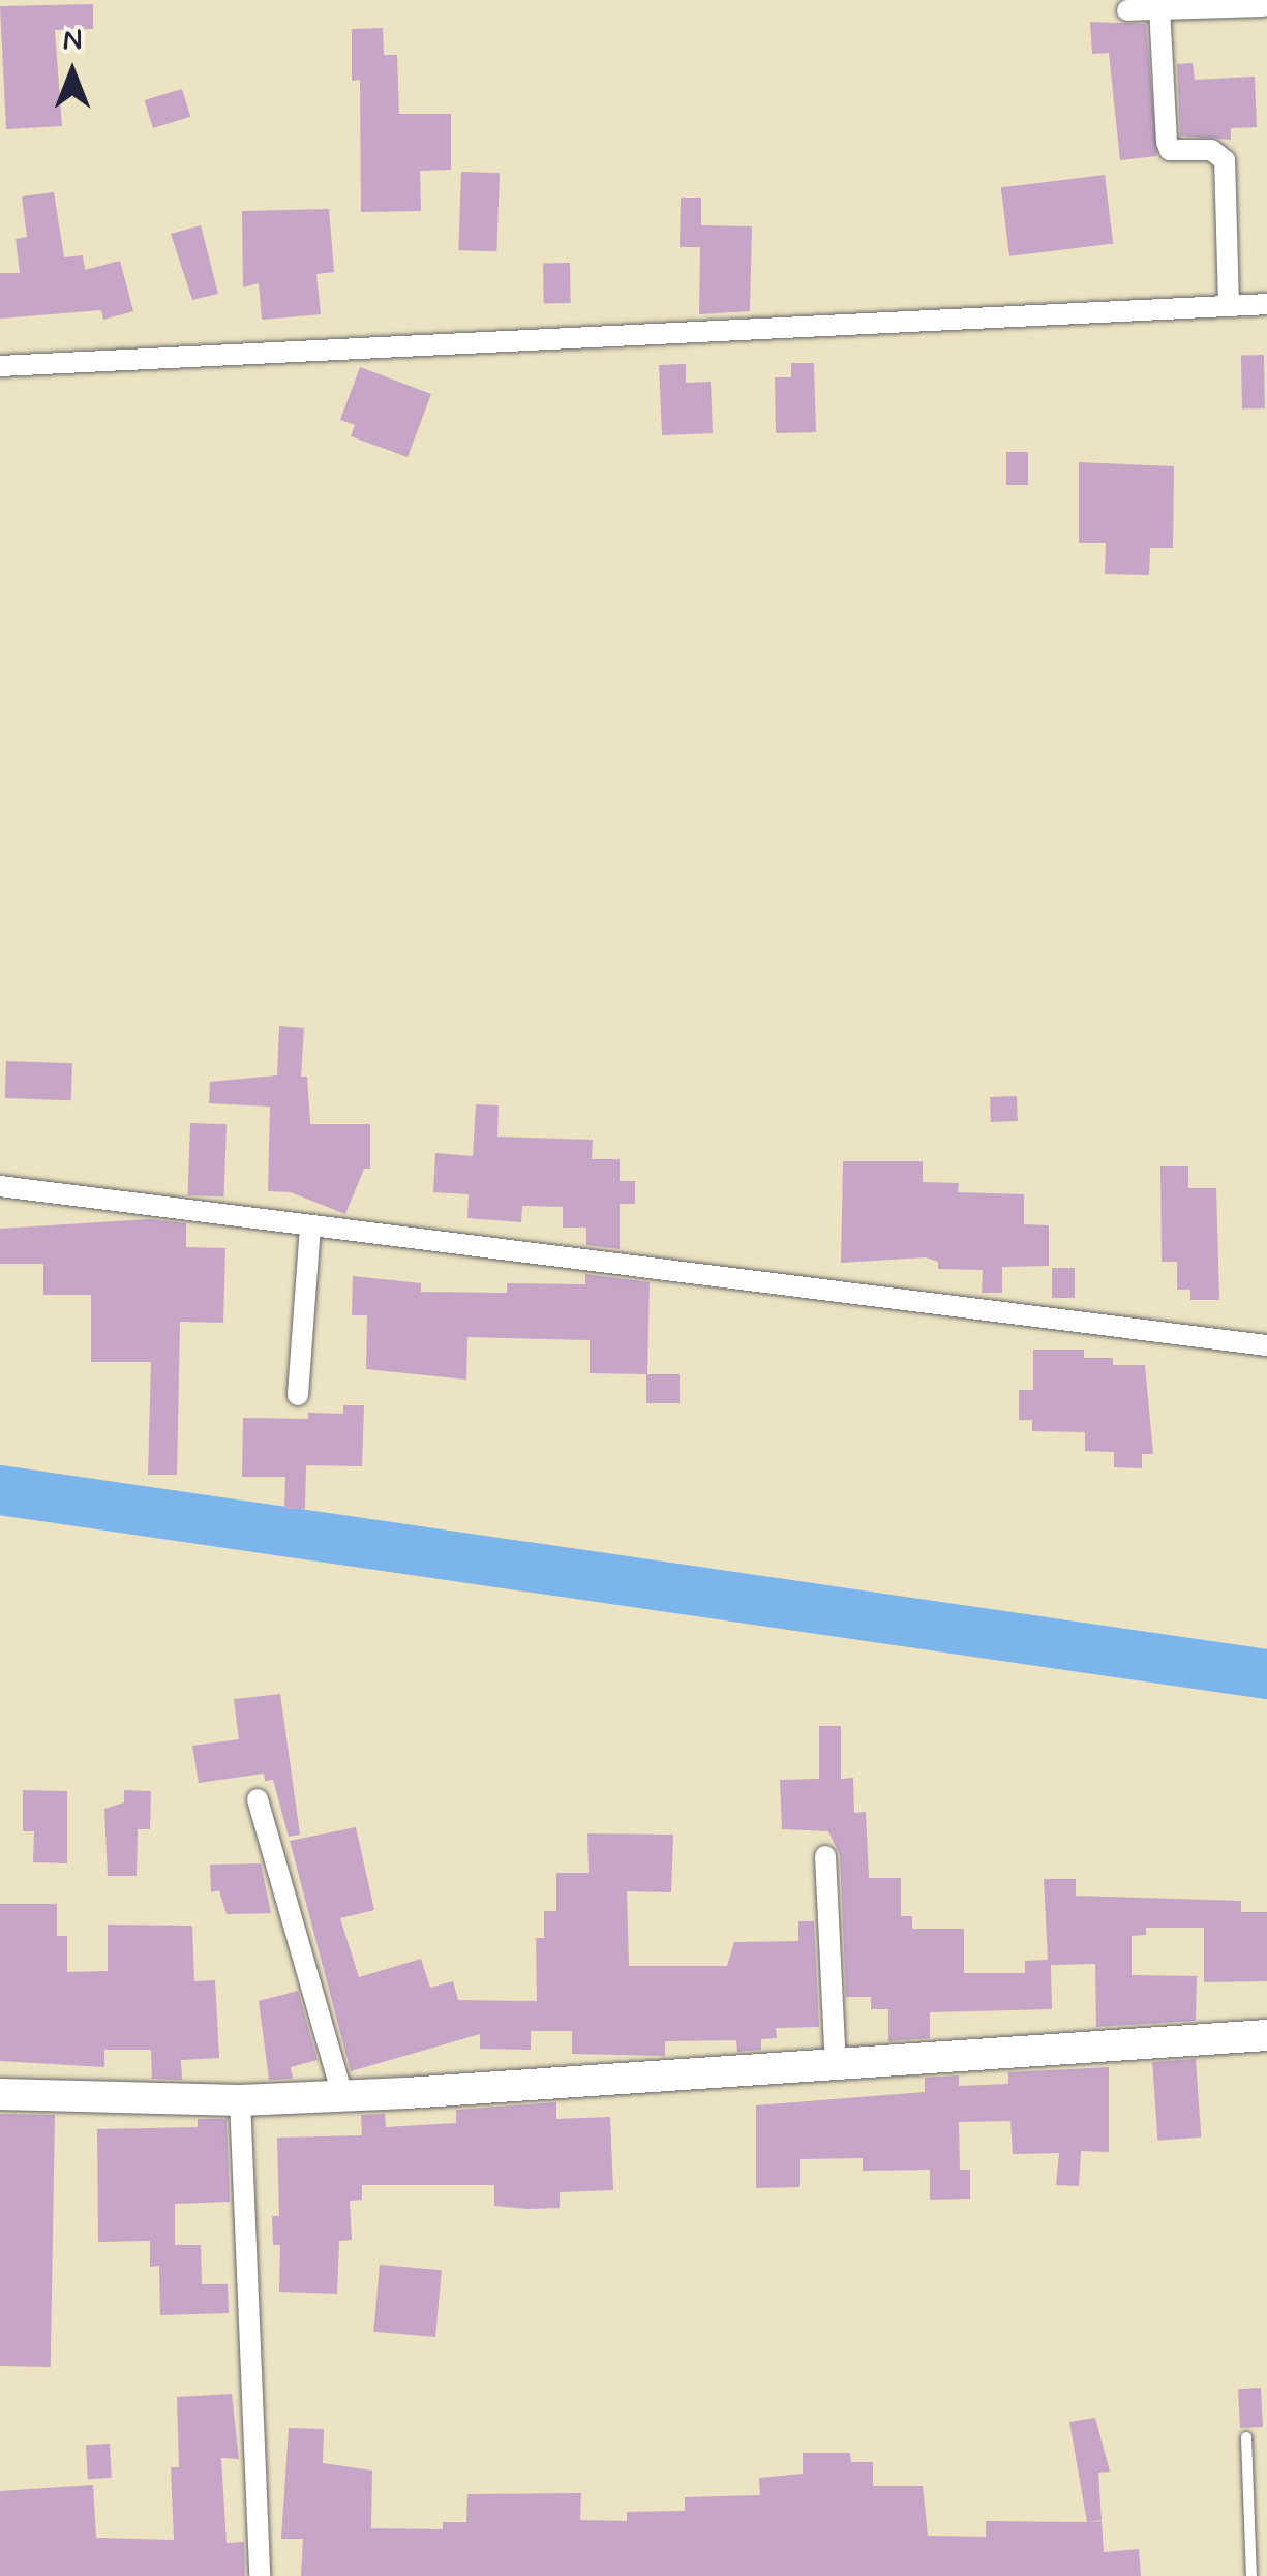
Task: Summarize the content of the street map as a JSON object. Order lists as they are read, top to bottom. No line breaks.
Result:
{"north":"top"}
